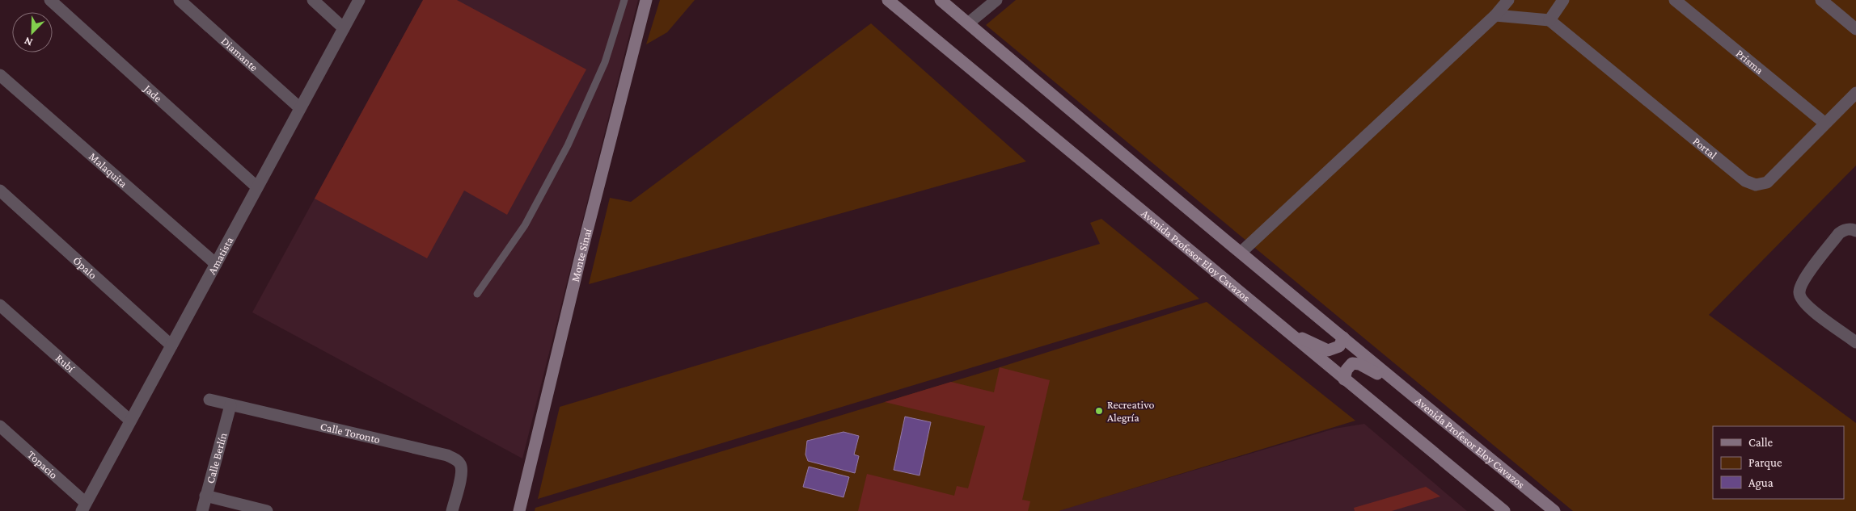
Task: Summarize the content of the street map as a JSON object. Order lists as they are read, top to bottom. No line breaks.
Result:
{"streets":{"main road":["Monte Sinaí","Avenida Profesor Eloy Cavazos"],"street":["Diamante","Prisma","Jade","Portal","Malaquita","Amatista","Ópalo","Rubí","Calle Toronto","Calle Berlín","Topacio"]},"crossings":[["Diamante","Amatista"],["Prisma","Portal"],["Jade","Amatista"],["Malaquita","Amatista"],["Amatista","Ópalo"],["Amatista","Rubí"],["Amatista","Topacio"],["Calle Toronto","Calle Berlín"]],"places":["Recreativo Alegría"],"legend":["Calle","Parque","Agua"],"north":"bottom left"}
